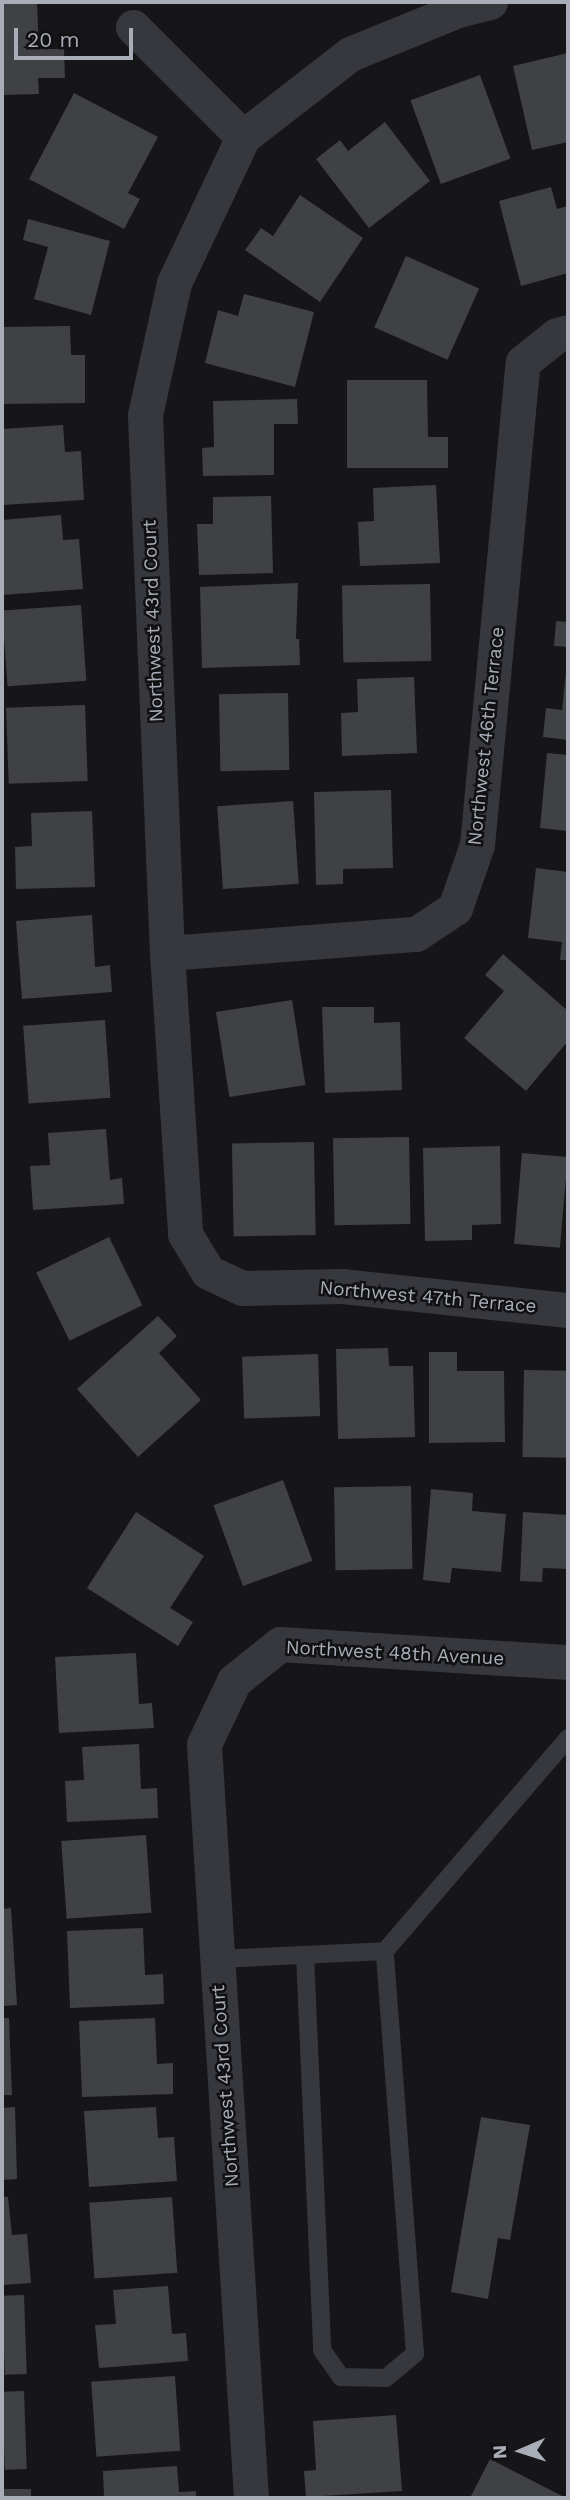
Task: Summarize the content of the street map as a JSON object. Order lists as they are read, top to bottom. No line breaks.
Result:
{"streets":{"street":["Northwest 43rd Court","Northwest 46th Terrace","Northwest 47th Terrace","Northwest 48th Avenue"]},"crossings":[["Northwest 43rd Court","Northwest 46th Terrace"],["Northwest 43rd Court","Northwest 47th Terrace"],["Northwest 43rd Court","Northwest 48th Avenue"]],"scale_bar":"20 m","north":"left"}
